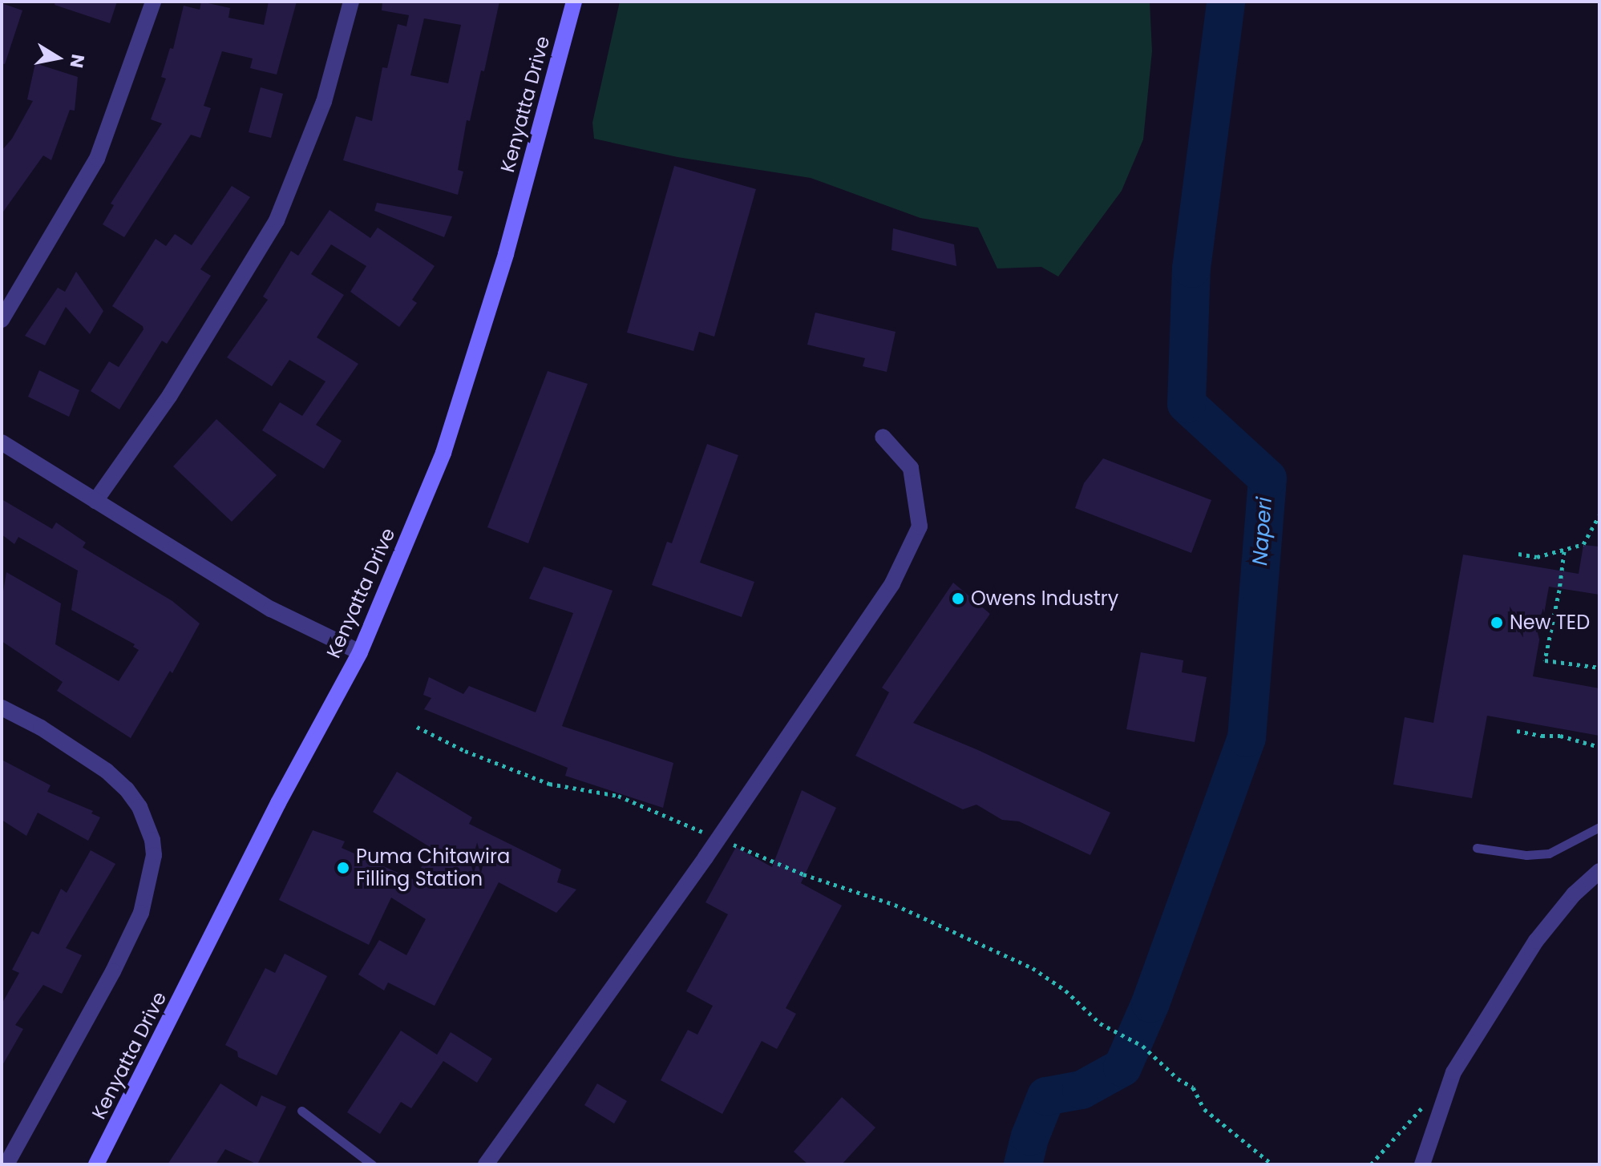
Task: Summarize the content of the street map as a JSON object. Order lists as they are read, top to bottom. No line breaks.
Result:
{"streets":{"main road":["Kenyatta Drive"]},"water":["Naperi"],"places":["Owens Industry","New TED","Puma Chitawira Filling Station"],"north":"right"}
